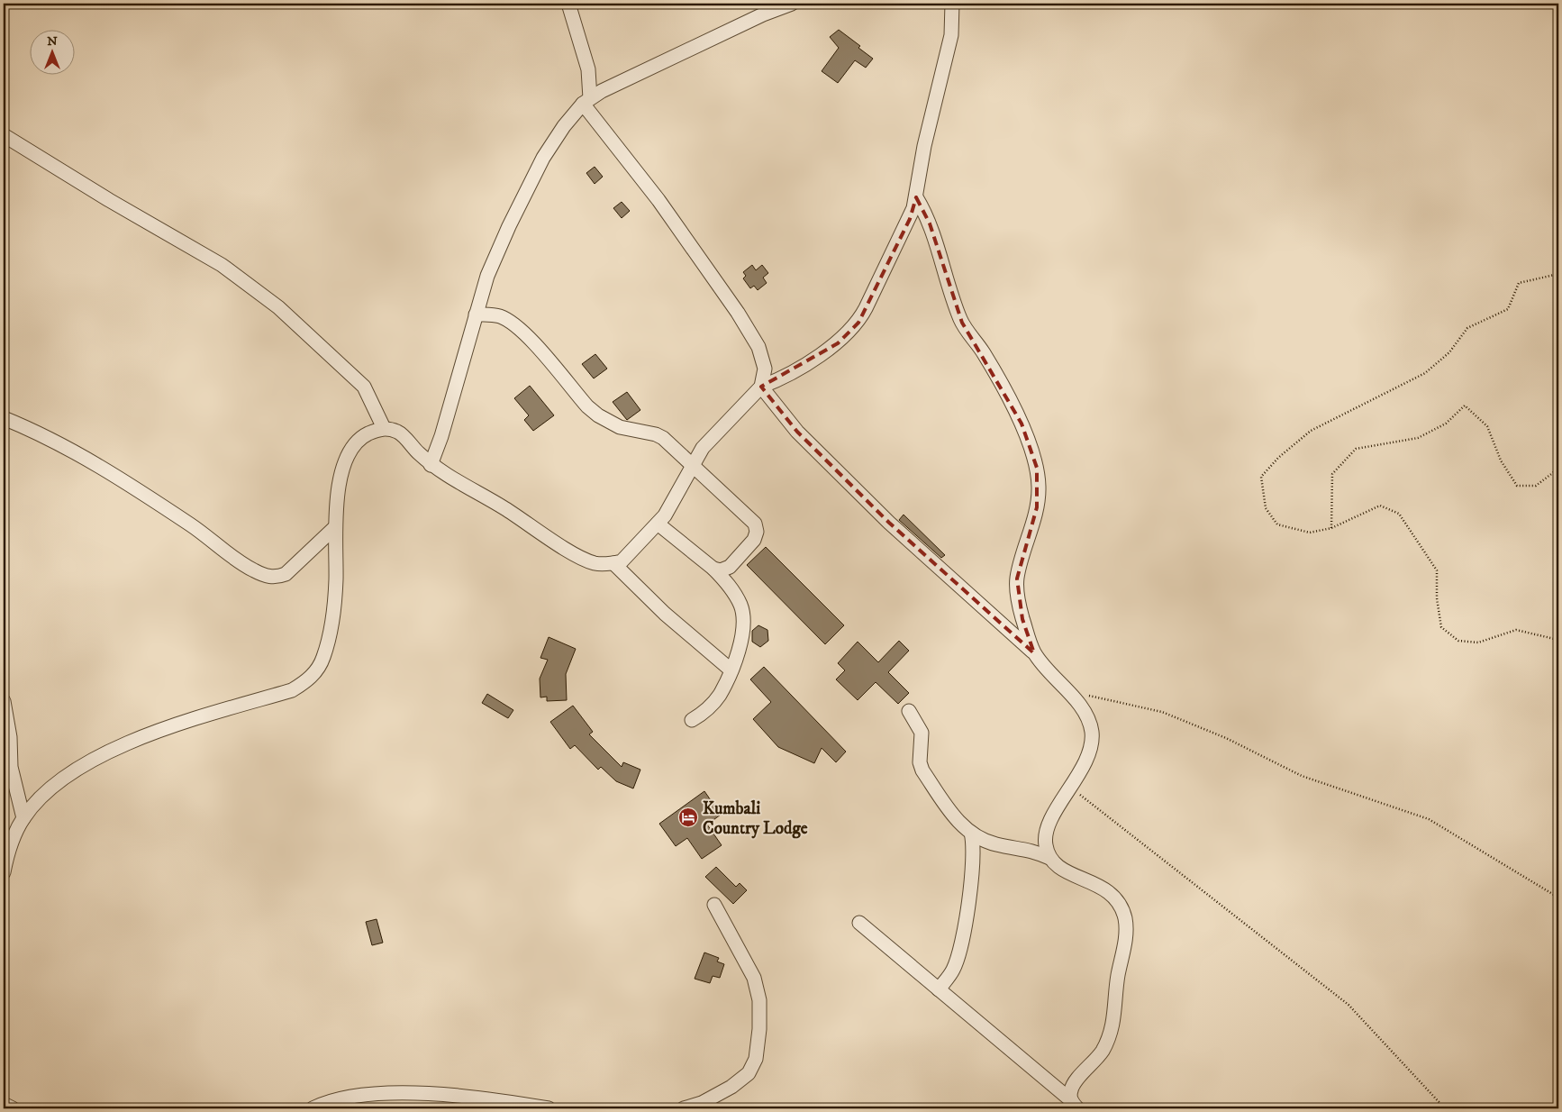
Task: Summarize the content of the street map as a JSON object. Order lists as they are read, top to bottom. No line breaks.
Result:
{"places":{"hotel":["Kumbali Country Lodge"]},"north":"top"}
